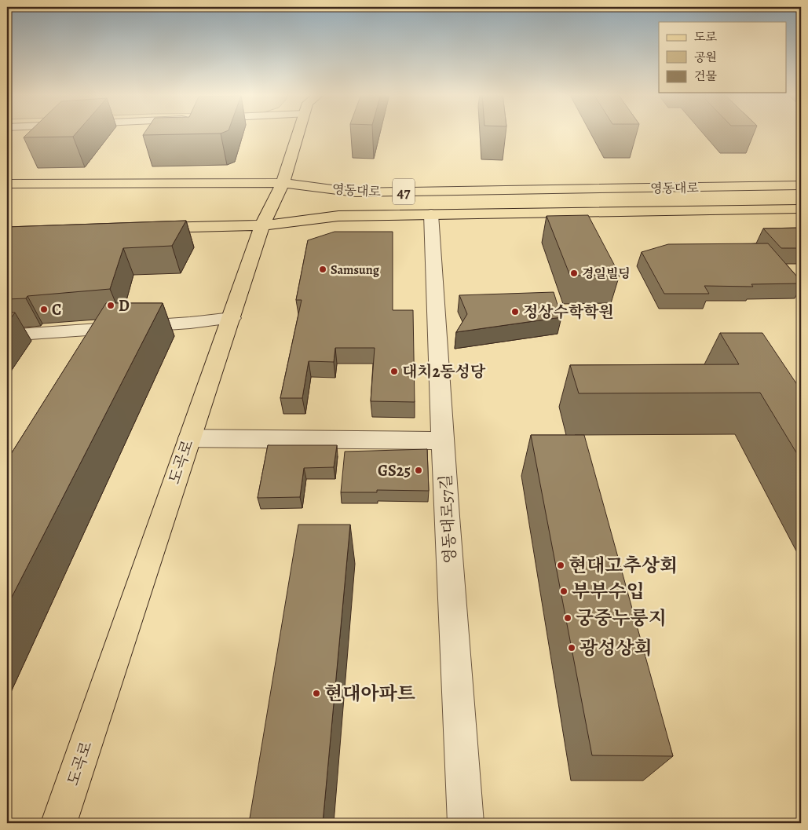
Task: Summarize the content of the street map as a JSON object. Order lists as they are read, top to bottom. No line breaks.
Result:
{"streets":{"main road":["영동대로","47","도곡로"],"street":["영동대로57길"]},"crossings":[["영동대로","도곡로"],["영동대로","영동대로57길"]],"places":["Samsung","경일빌딩","D","C","정상수학학원","대치2동성당","GS25","현대고추상회","부부수입","궁중누룽지","광성상회","현대아파트"],"legend":["도로","공원","건물"]}
